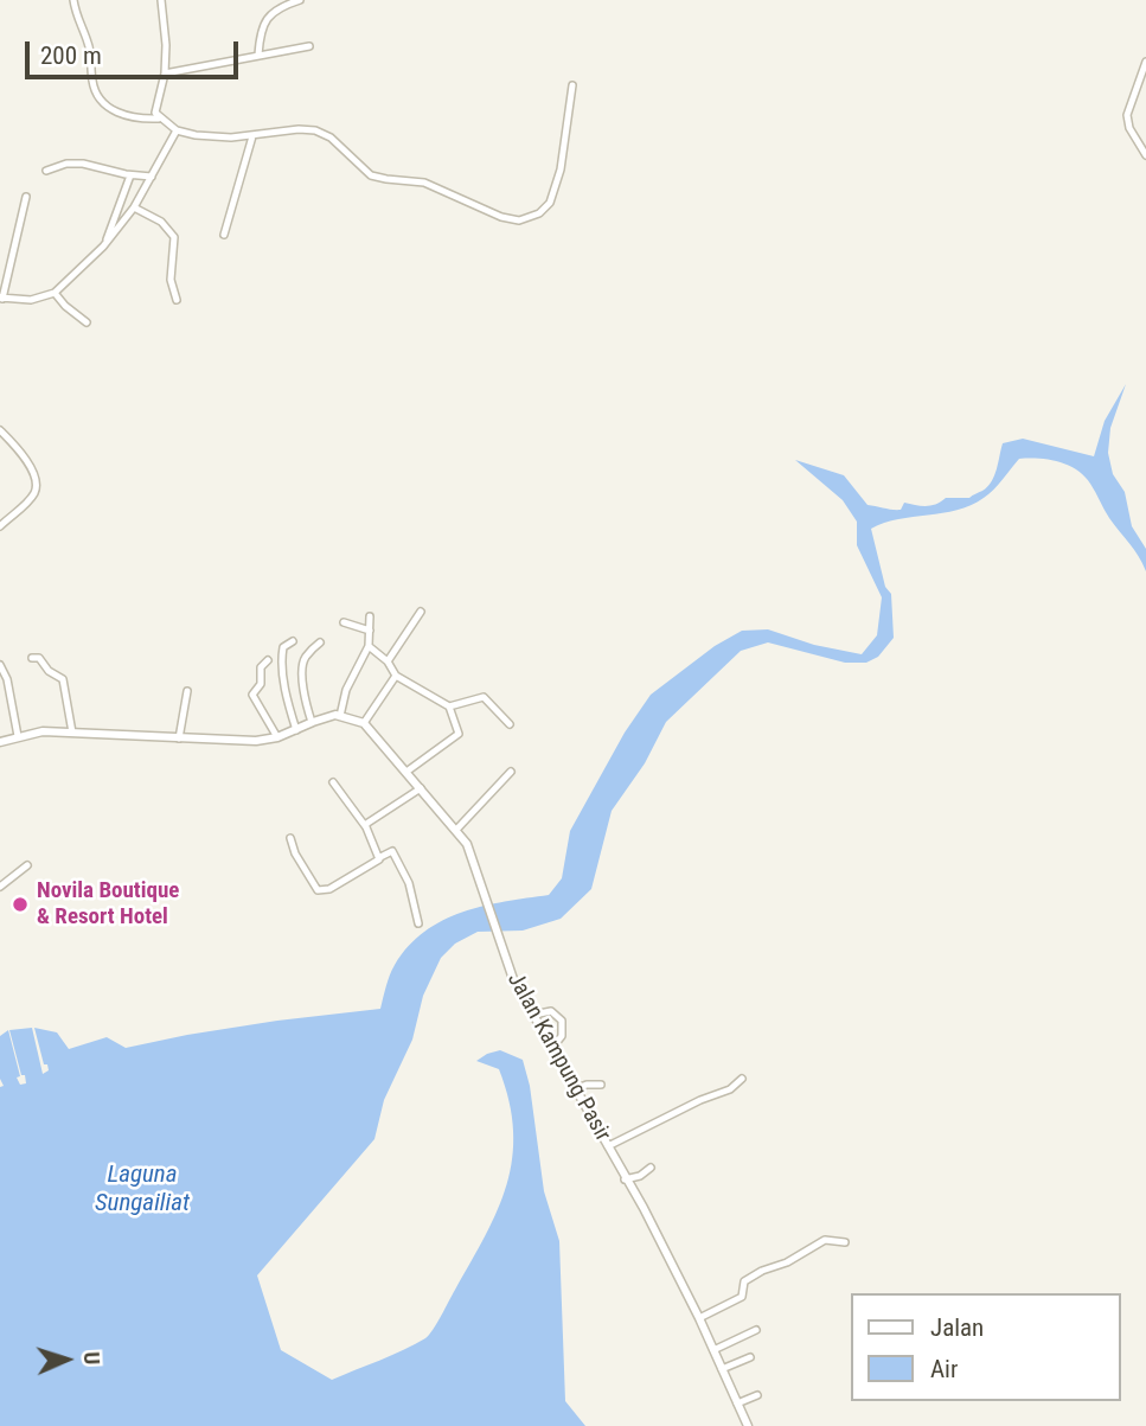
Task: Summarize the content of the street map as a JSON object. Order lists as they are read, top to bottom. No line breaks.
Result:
{"streets":{"street":["Jalan Kampung Pasir"]},"water":["Laguna Sungailiat"],"places":["Novila Boutique & Resort Hotel"],"legend":["Jalan","Air"],"scale_bar":"200 m","north":"right"}
